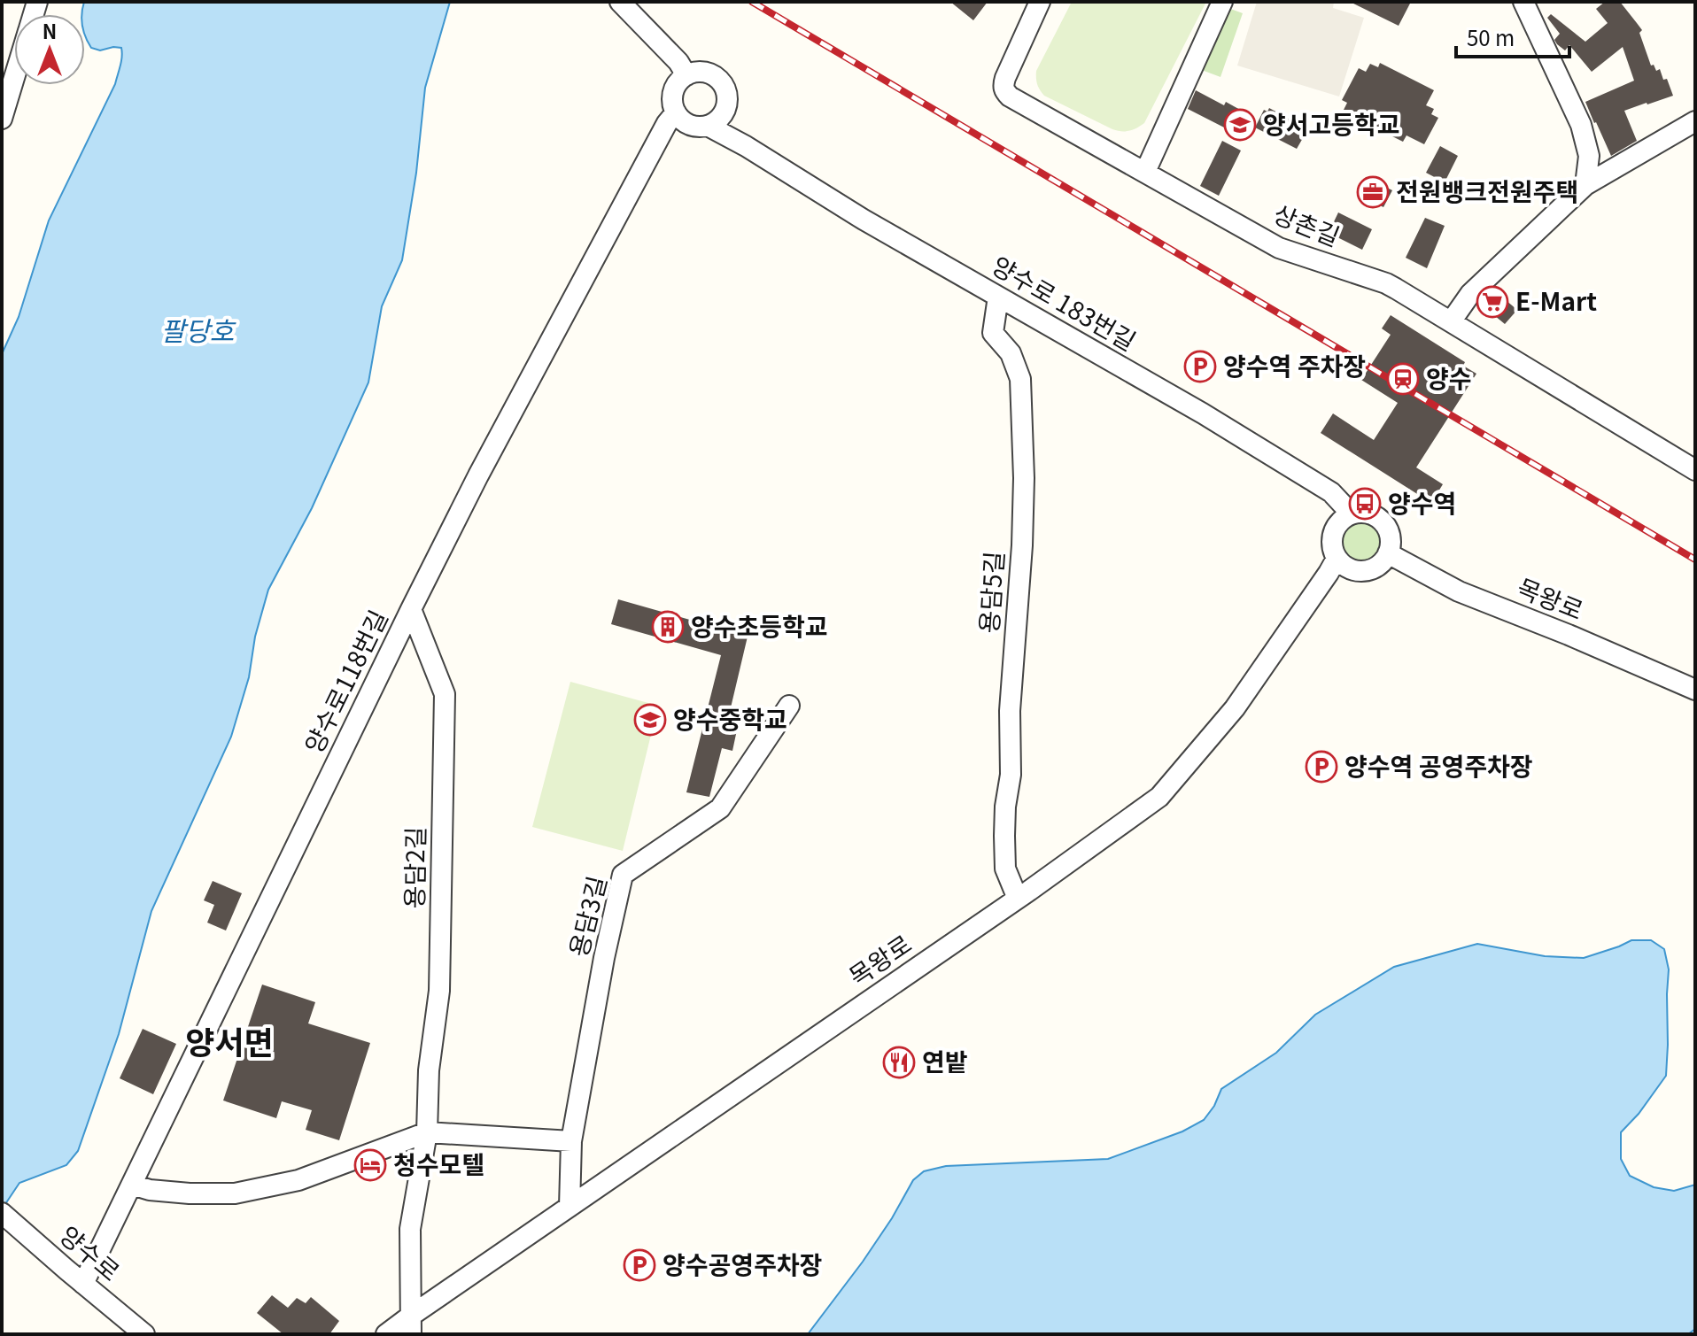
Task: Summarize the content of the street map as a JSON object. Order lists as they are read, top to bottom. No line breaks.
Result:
{"streets":{"street":["상촌길","양수로 183번길","용담5길","목왕로","양수로118번길","용담2길","용담3길","양수로"]},"crossings":[["양수로 183번길","용담5길"],["양수로 183번길","목왕로"],["양수로 183번길","양수로118번길"],["용담5길","목왕로"],["목왕로","용담2길"],["목왕로","용담3길"],["양수로118번길","용담2길"],["양수로118번길","양수로"]],"districts":["양서면"],"water":["팔당호"],"places":{"school or university":["양서고등학교","양수중학교"],"office":["전원뱅크전원주택"],"supermarket":["E-Mart"],"parking":["양수역 주차장","양수역 공영주차장","양수공영주차장"],"station":["양수"],"bus stop":["양수역"],"building":["양수초등학교"],"restaurant":["연밭"],"hotel":["청수모텔"]},"scale_bar":"50 m","north":"top"}
